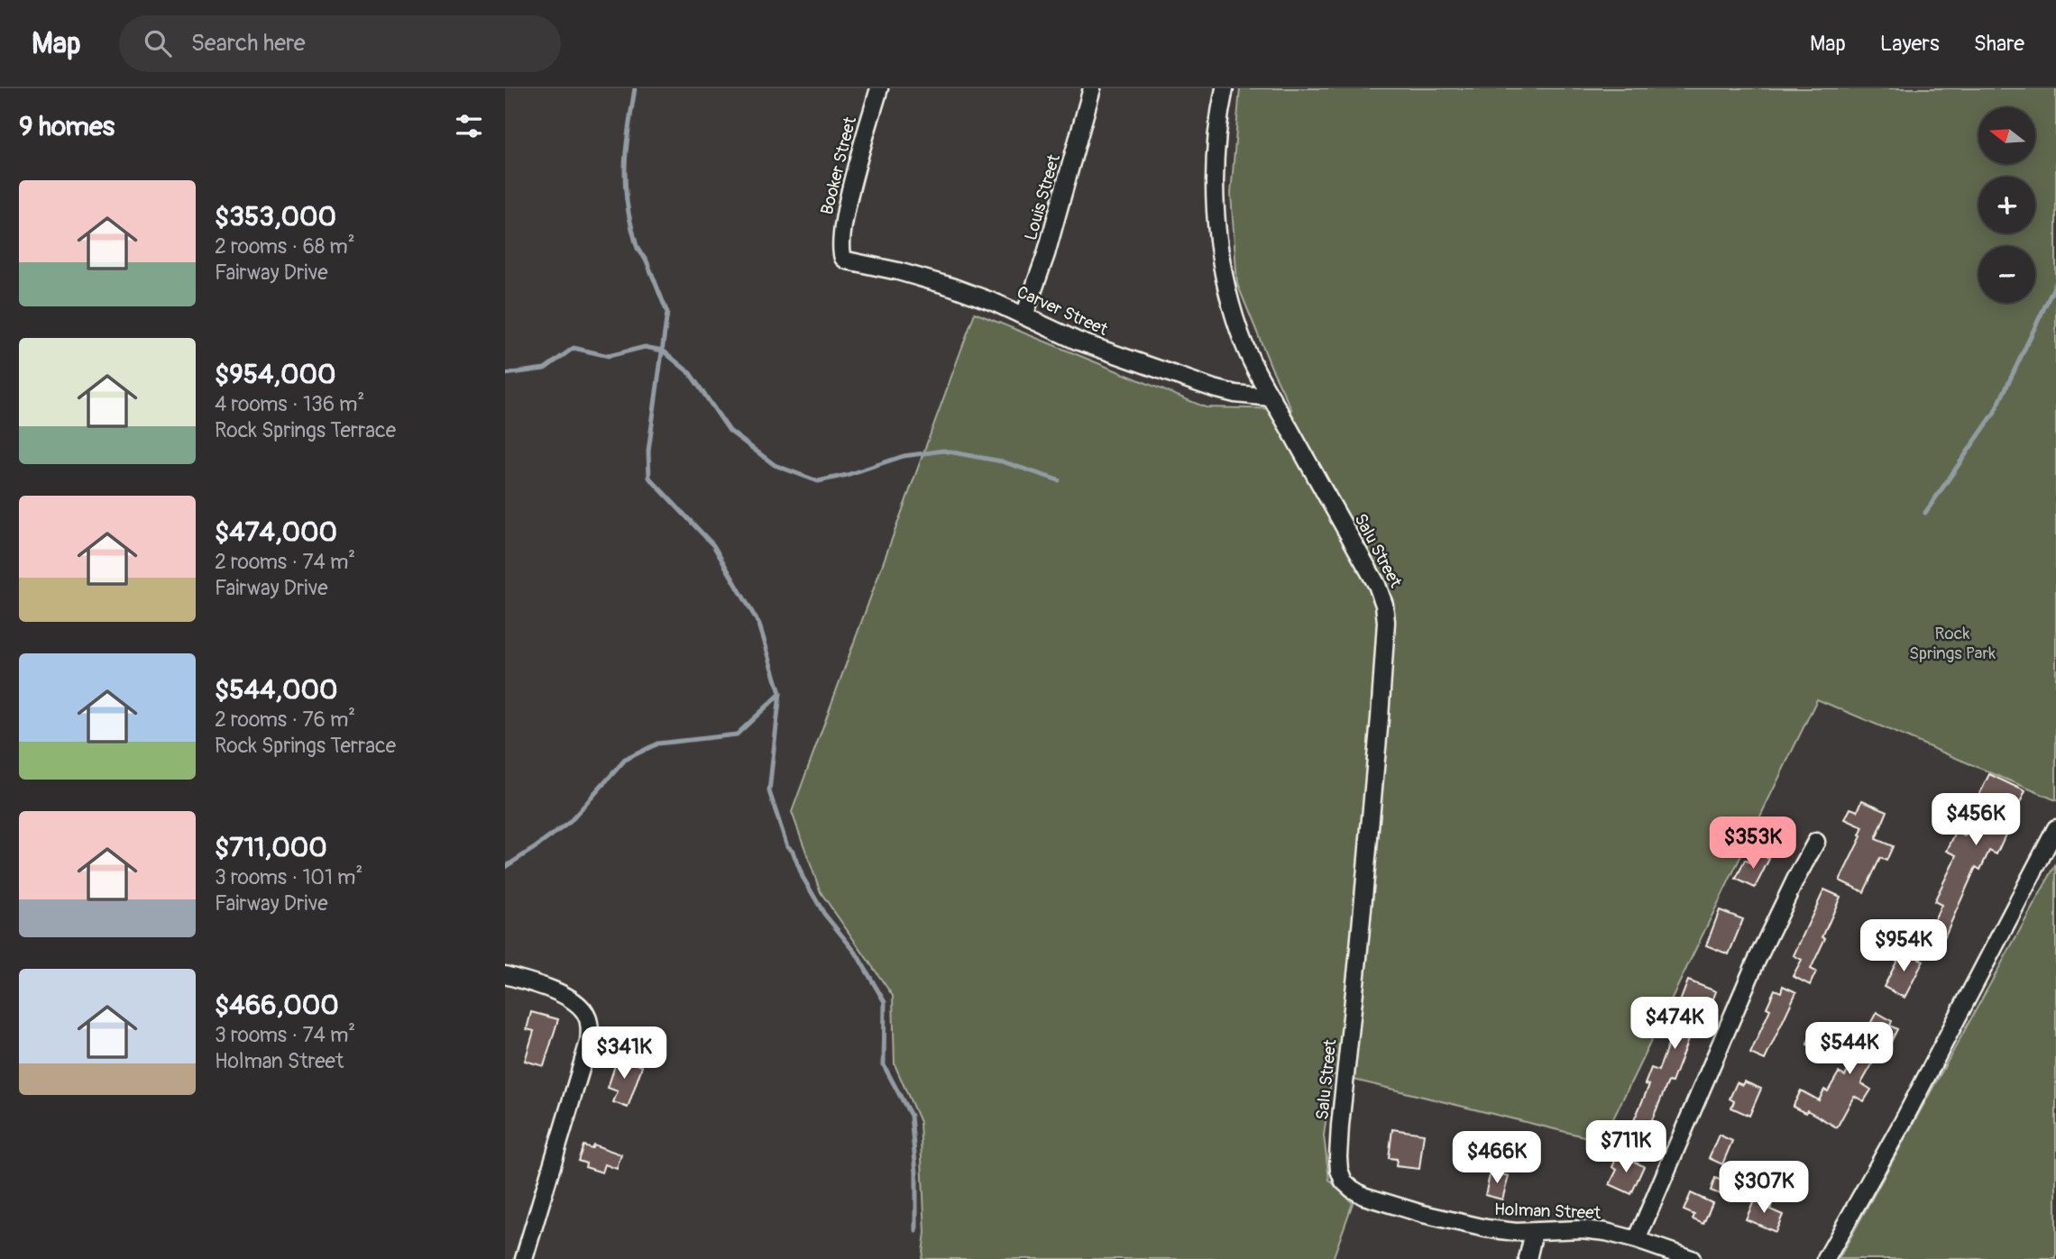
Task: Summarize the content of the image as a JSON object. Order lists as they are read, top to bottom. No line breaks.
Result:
{"streets":{"street":["Booker Street","Louis Street","Carver Street","Salu Street","Holman Street"]},"crossings":[["Booker Street","Carver Street"],["Louis Street","Carver Street"],["Carver Street","Salu Street"],["Salu Street","Holman Street"]],"parks":["Rock Springs Park"],"north":"left","page":{"header":"Map","search":"Search here","nav":["Map","Layers","Share"],"heading":"9 homes","map_buttons":["+","−"],"list":[{"name":"$353,000","note":"2 rooms · 68 m² · Fairway Drive"},{"name":"$954,000","note":"4 rooms · 136 m² · Rock Springs Terrace"},{"name":"$474,000","note":"2 rooms · 74 m² · Fairway Drive"},{"name":"$544,000","note":"2 rooms · 76 m² · Rock Springs Terrace"},{"name":"$711,000","note":"3 rooms · 101 m² · Fairway Drive"},{"name":"$466,000","note":"3 rooms · 74 m² · Holman Street"}],"price":["$456K","$353K","$954K","$474K","$544K","$341K","$711K","$466K","$307K"]}}
